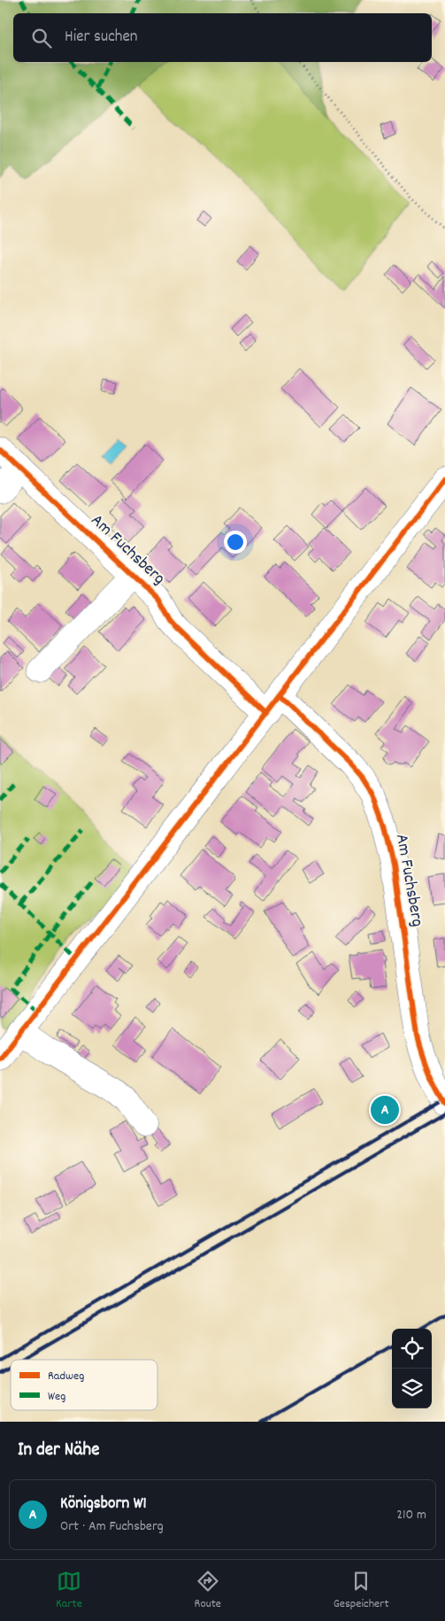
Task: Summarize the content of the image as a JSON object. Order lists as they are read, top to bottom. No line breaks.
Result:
{"streets":{"street":["Am Fuchsberg"]},"legend":["Radweg","Weg"],"page":{"search":"Hier suchen","pins":"A","heading":"In der Nähe","list":[{"mark":"A","name":"Königsborn W1","note":"Ort · Am Fuchsberg","value":"210 m"}],"nav":["Karte","Route","Gespeichert"]}}
